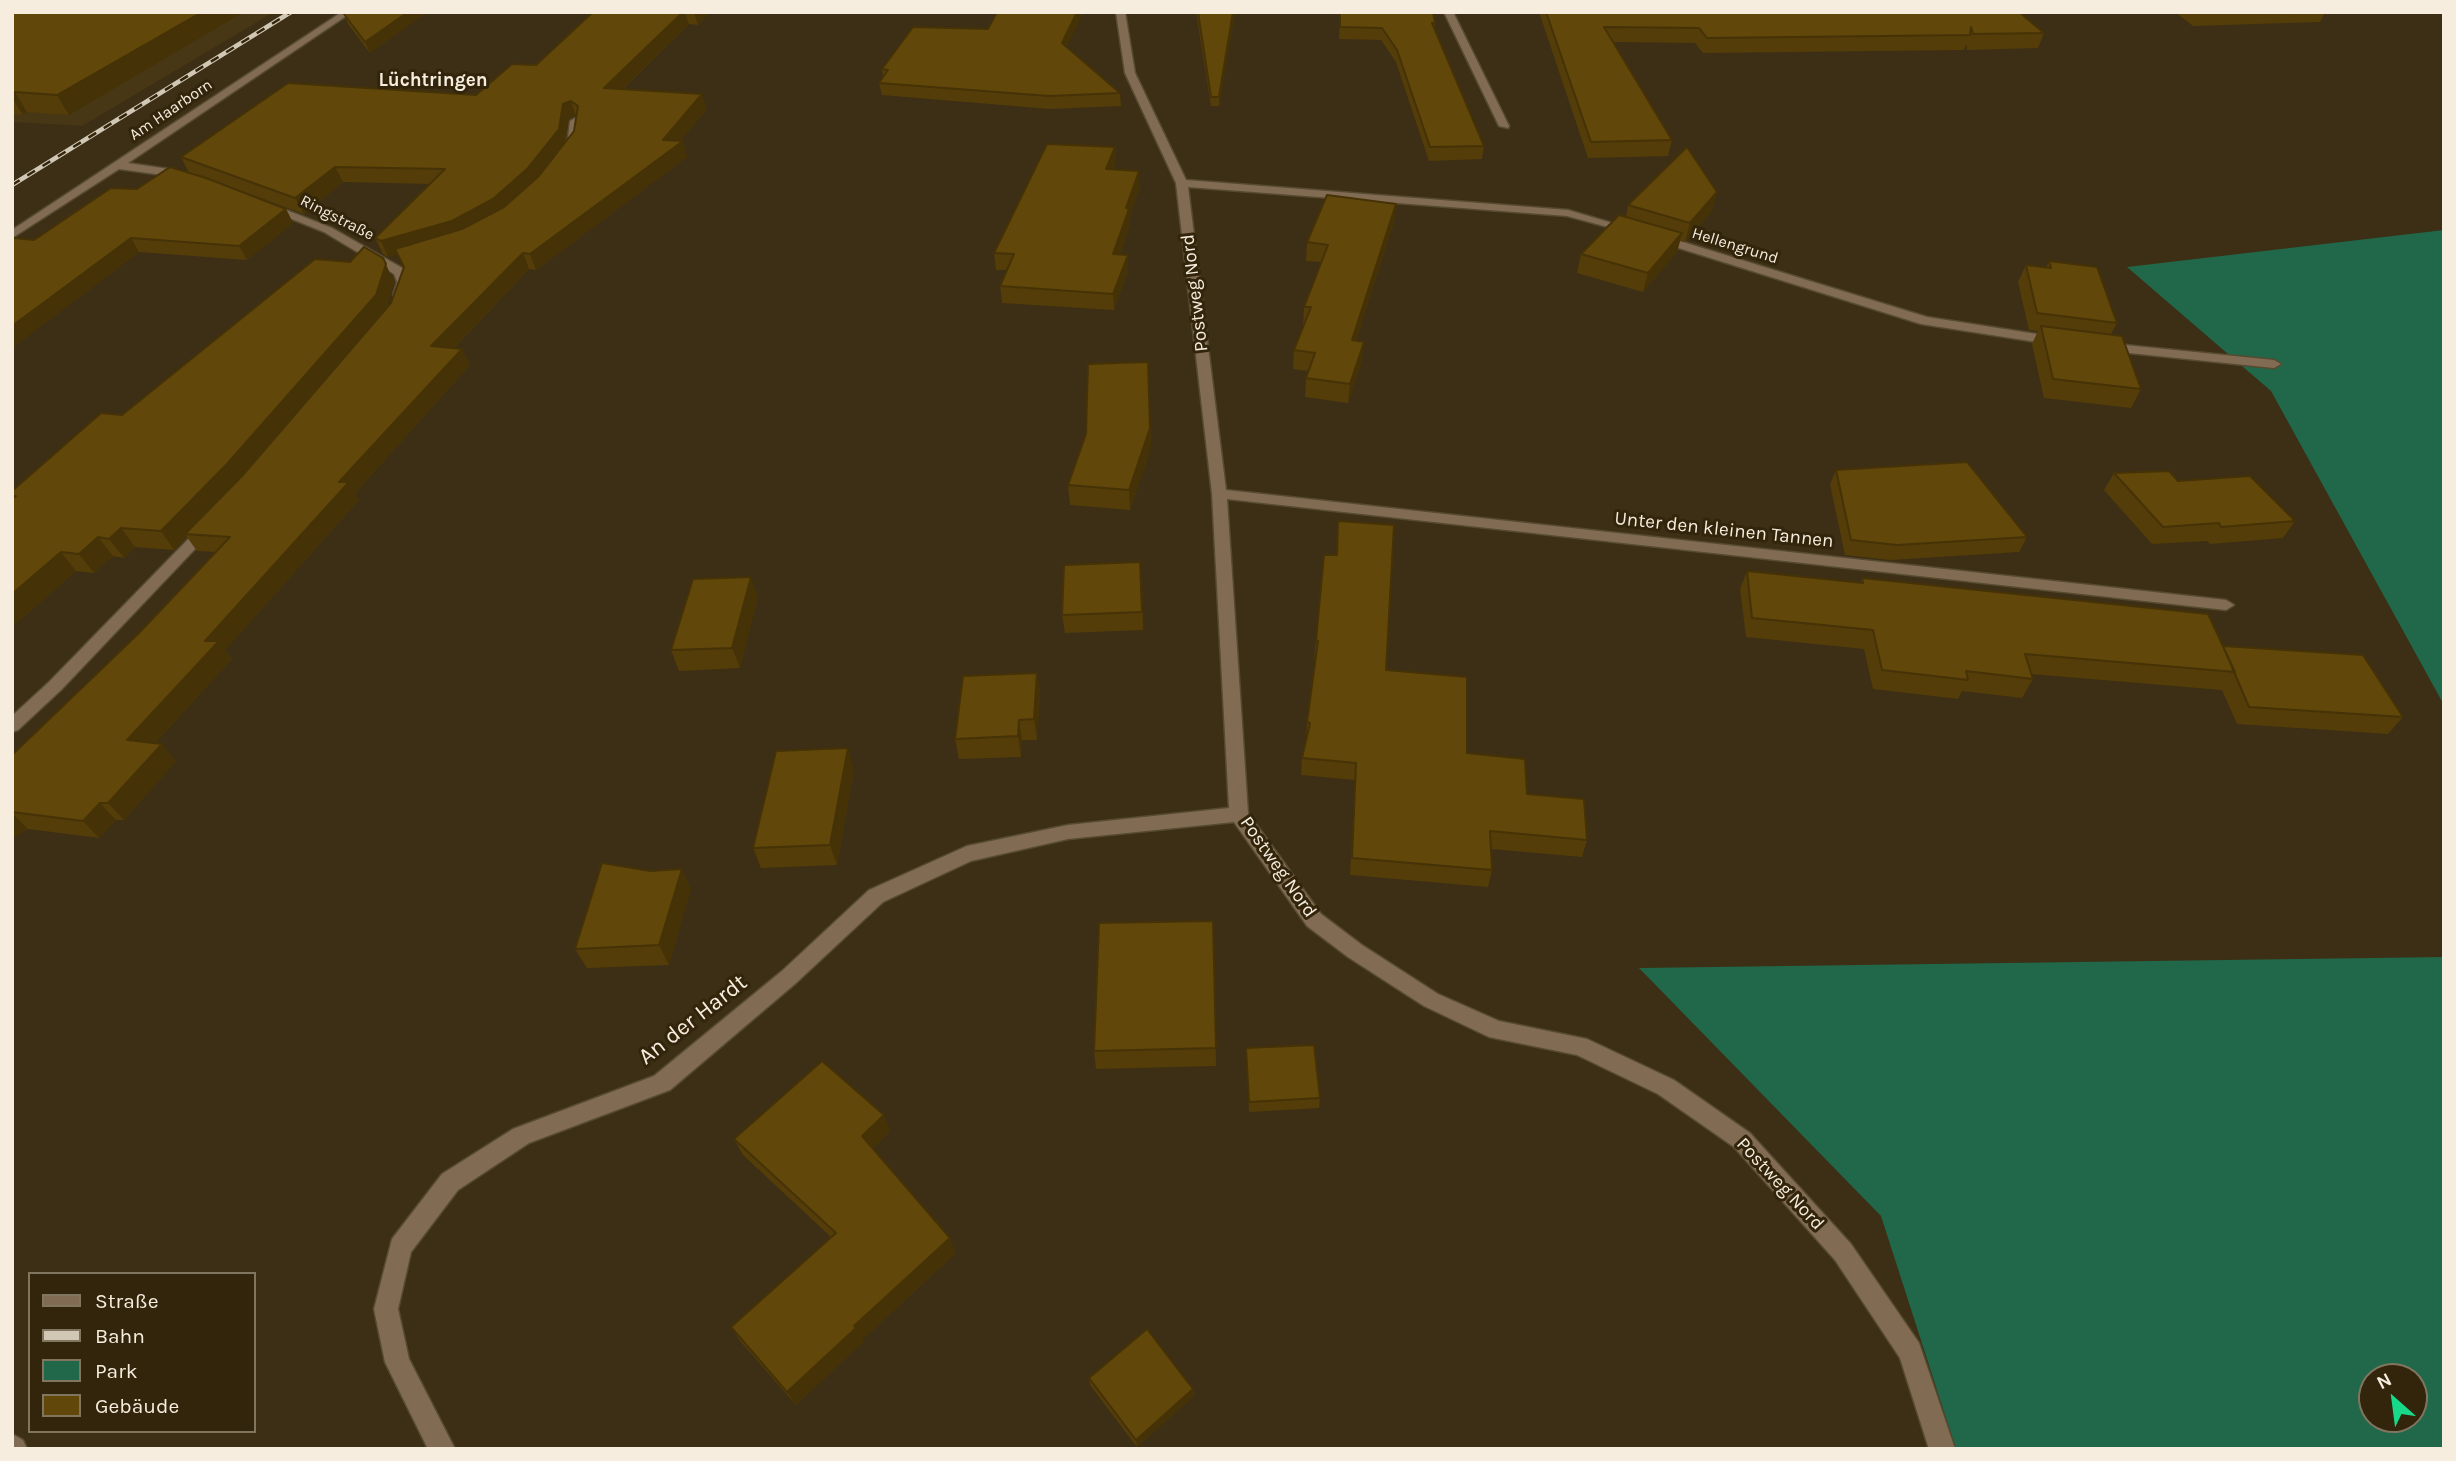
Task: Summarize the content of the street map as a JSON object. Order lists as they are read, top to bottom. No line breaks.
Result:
{"streets":{"street":["Am Haarborn","Ringstraße","Hellengrund","Postweg Nord","Unter den kleinen Tannen","An der Hardt"]},"crossings":[["Hellengrund","Postweg Nord"],["Postweg Nord","Unter den kleinen Tannen"],["Postweg Nord","An der Hardt"]],"districts":["Lüchtringen"],"legend":["Straße","Bahn","Park","Gebäude"],"north":"top left"}
